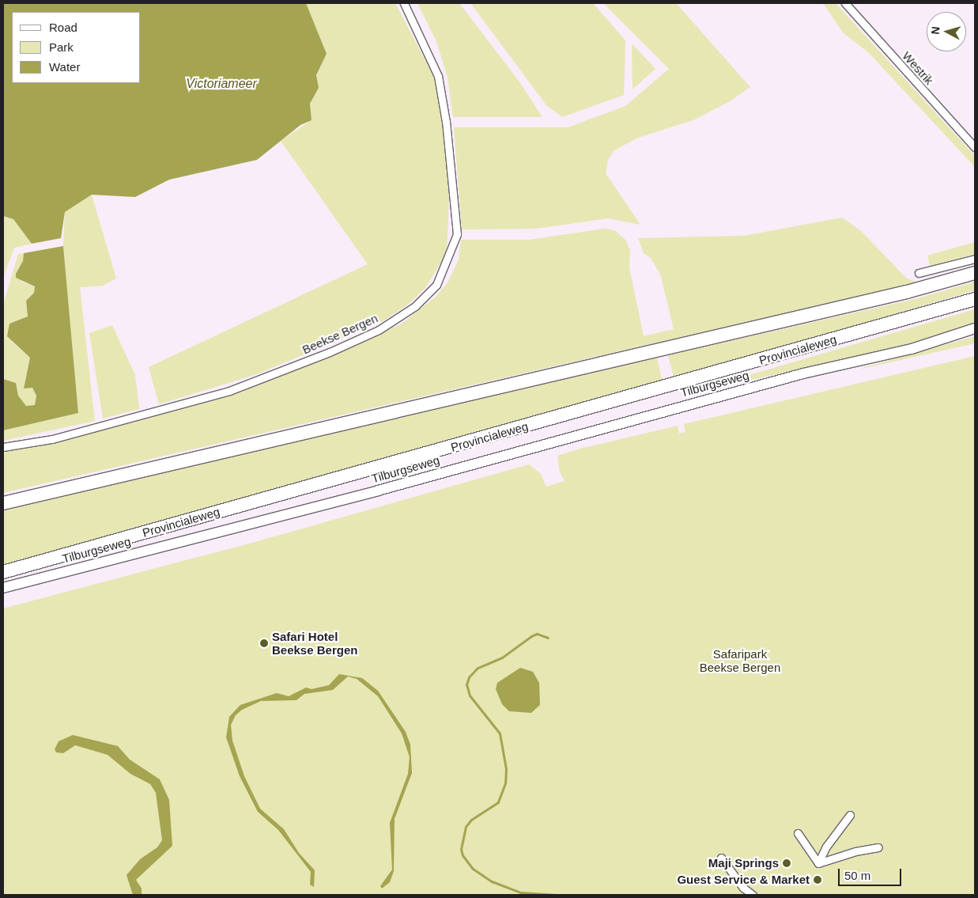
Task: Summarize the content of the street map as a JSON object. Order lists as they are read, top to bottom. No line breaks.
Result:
{"streets":{"highway":["Provincialeweg"],"street":["Westrik","Beekse Bergen","Tilburgseweg"]},"water":["Victoriameer"],"parks":["Safaripark Beekse Bergen"],"places":["Safari Hotel Beekse Bergen","Maji Springs","Guest Service & Market"],"legend":["Road","Park","Water"],"scale_bar":"50 m","north":"left"}
